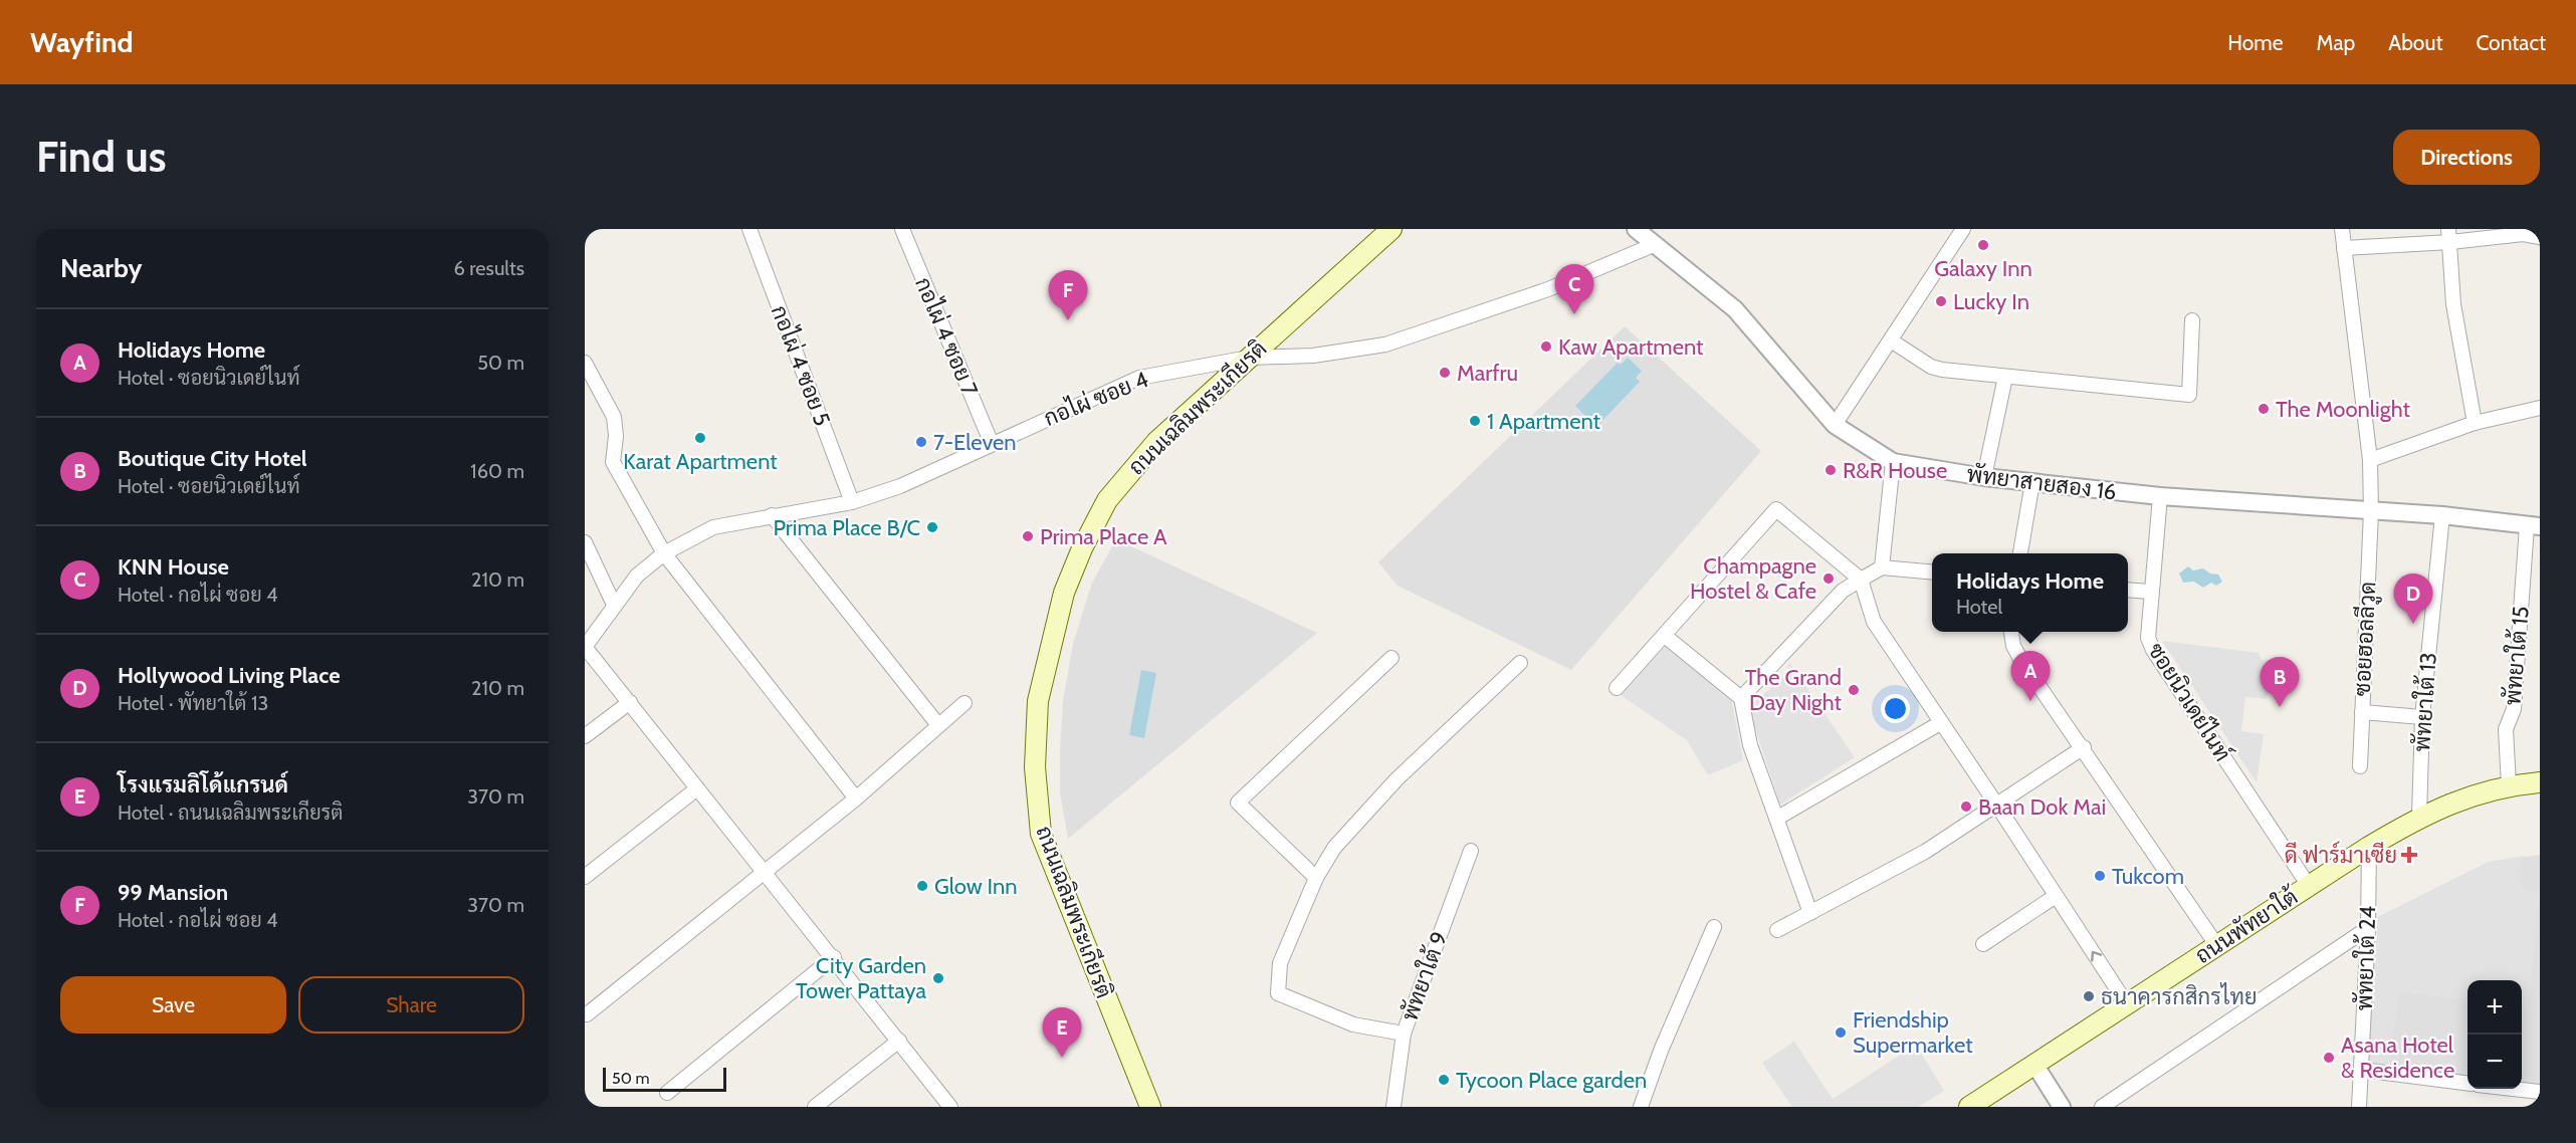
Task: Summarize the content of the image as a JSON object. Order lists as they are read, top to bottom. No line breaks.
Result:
{"streets":{"main road":["ถนนเฉลิมพระเกียรติ","ถนนพัทยาใต้"],"street":["กอไผ่ 4 ซอย 7","กอไผ่ 4 ซอย 5","กอไผ่ ซอย 4","พัทยาสายสอง 16","ซอยฮอลลีวูด","พัทยาใต้ 15","ซอยนิวเดย์ไนท์","พัทยาใต้ 13","พัทยาใต้ 24","พัทยาใต้ 9"]},"crossings":[["กอไผ่ 4 ซอย 7","กอไผ่ ซอย 4"],["กอไผ่ 4 ซอย 5","กอไผ่ ซอย 4"],["กอไผ่ ซอย 4","ถนนเฉลิมพระเกียรติ"],["กอไผ่ ซอย 4","พัทยาสายสอง 16"],["พัทยาสายสอง 16","ซอยฮอลลีวูด"],["พัทยาสายสอง 16","พัทยาใต้ 15"],["พัทยาสายสอง 16","ซอยนิวเดย์ไนท์"],["พัทยาสายสอง 16","พัทยาใต้ 13"],["พัทยาใต้ 15","ถนนพัทยาใต้"],["ซอยนิวเดย์ไนท์","ถนนพัทยาใต้"],["พัทยาใต้ 13","ถนนพัทยาใต้"],["ถนนพัทยาใต้","พัทยาใต้ 24"]],"places":{"other":["Galaxy Inn","Lucky In","Kaw Apartment","Marfru","The Moonlight","1 Apartment","Karat Apartment","7-Eleven","R&R House","Prima Place B/C","Prima Place A","Champagne Hostel & Cafe","The Grand Day Night","Baan Dok Mai","Tukcom","Glow Inn","City Garden Tower Pattaya","ธนาคารกสิกรไทย","Friendship Supermarket","Asana Hotel & Residence","Tycoon Place garden"],"health":["ดี ฟาร์มาเซีย"]},"scale_bar":"50 m","page":{"header":"Wayfind","nav":["Home","Map","About","Contact"],"buttons":["Directions",["Save","Share"]],"title":"Find us","heading":["Nearby","6 results"],"pins":["C","F","D","A","B","E"],"list":[{"mark":"A","name":"Holidays Home","note":"Hotel · ซอยนิวเดย์ไนท์","value":"50 m"},{"mark":"B","name":"Boutique City Hotel","note":"Hotel · ซอยนิวเดย์ไนท์","value":"160 m"},{"mark":"C","name":"KNN House","note":"Hotel · กอไผ่ ซอย 4","value":"210 m"},{"mark":"D","name":"Hollywood Living Place","note":"Hotel · พัทยาใต้ 13","value":"210 m"},{"mark":"E","name":"โรงแรมลิโด้แกรนด์","note":"Hotel · ถนนเฉลิมพระเกียรติ","value":"370 m"},{"mark":"F","name":"99 Mansion","note":"Hotel · กอไผ่ ซอย 4","value":"370 m"}],"popup":["Holidays Home","Hotel"],"map_buttons":["+","−"],"scale":"50 m"}}
